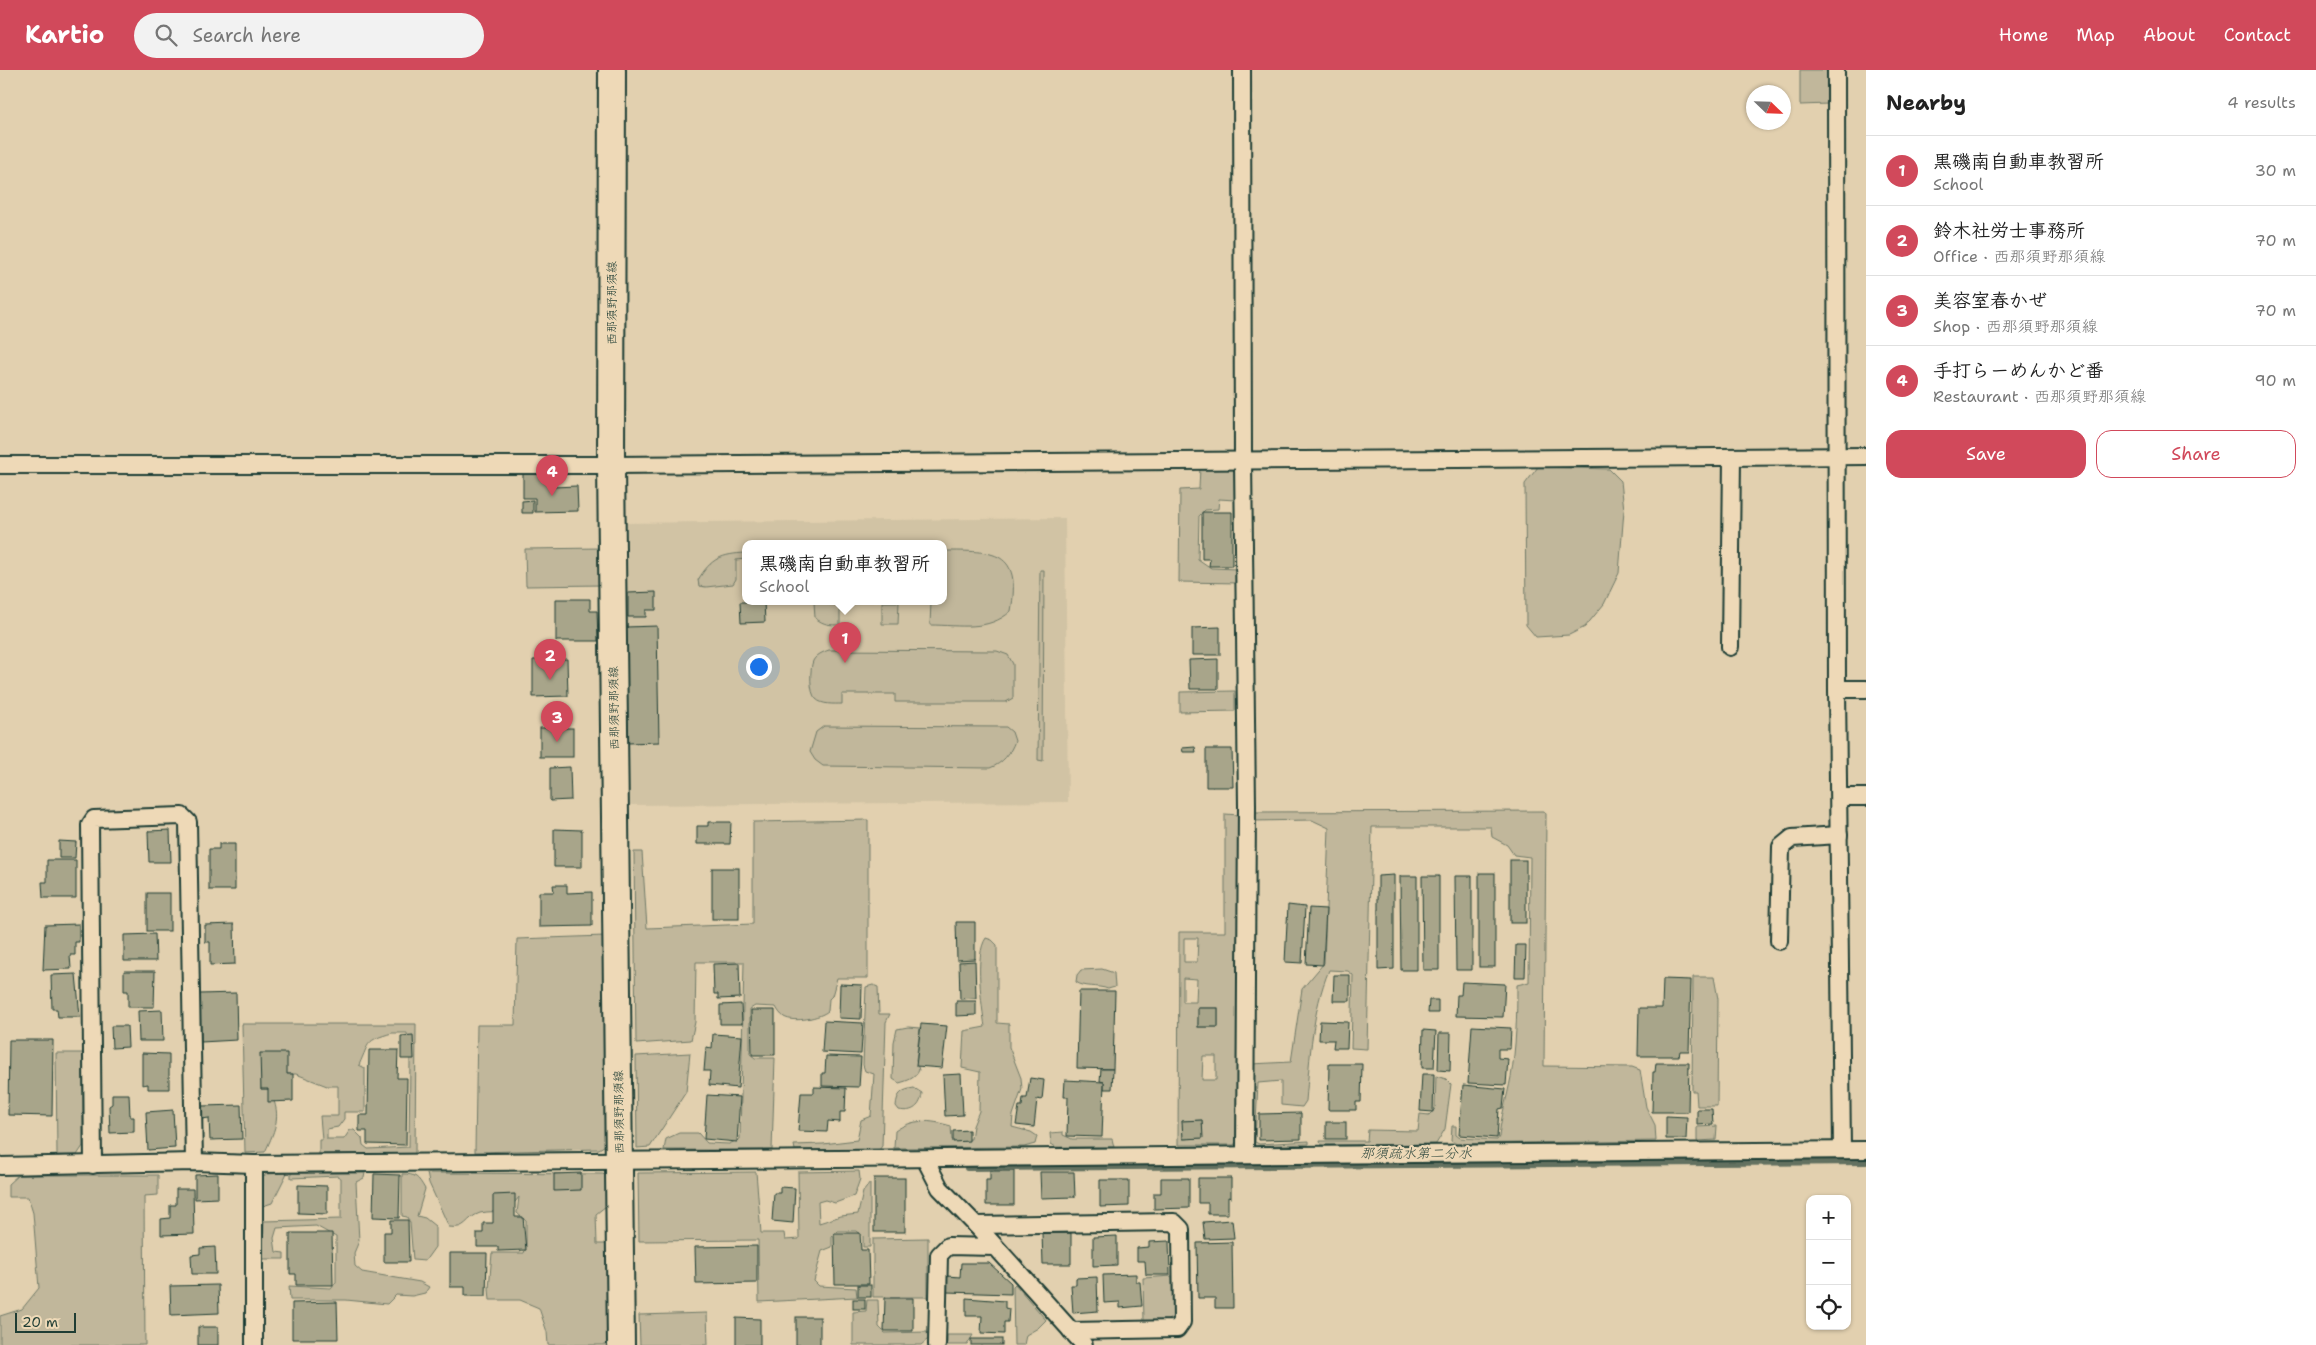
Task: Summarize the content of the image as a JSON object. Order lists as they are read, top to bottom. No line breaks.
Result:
{"streets":{"main road":["西那須野那須線"]},"water":["那須疏水第二分水"],"scale_bar":"20 m","north":"bottom right","page":{"header":"Kartio","search":"Search here","nav":["Home","Map","About","Contact"],"heading":["Nearby","4 results"],"list":[{"mark":"1","name":"黒磯南自動車教習所","note":"School","value":"30 m"},{"mark":"2","name":"鈴木社労士事務所","note":"Office · 西那須野那須線","value":"70 m"},{"mark":"3","name":"美容室春かぜ","note":"Shop · 西那須野那須線","value":"70 m"},{"mark":"4","name":"手打らーめんかど番","note":"Restaurant · 西那須野那須線","value":"90 m"}],"buttons":["Save","Share"],"pins":["4","1","2","3"],"popup":["黒磯南自動車教習所","School"],"map_buttons":["+","−"],"scale":"20 m"}}
